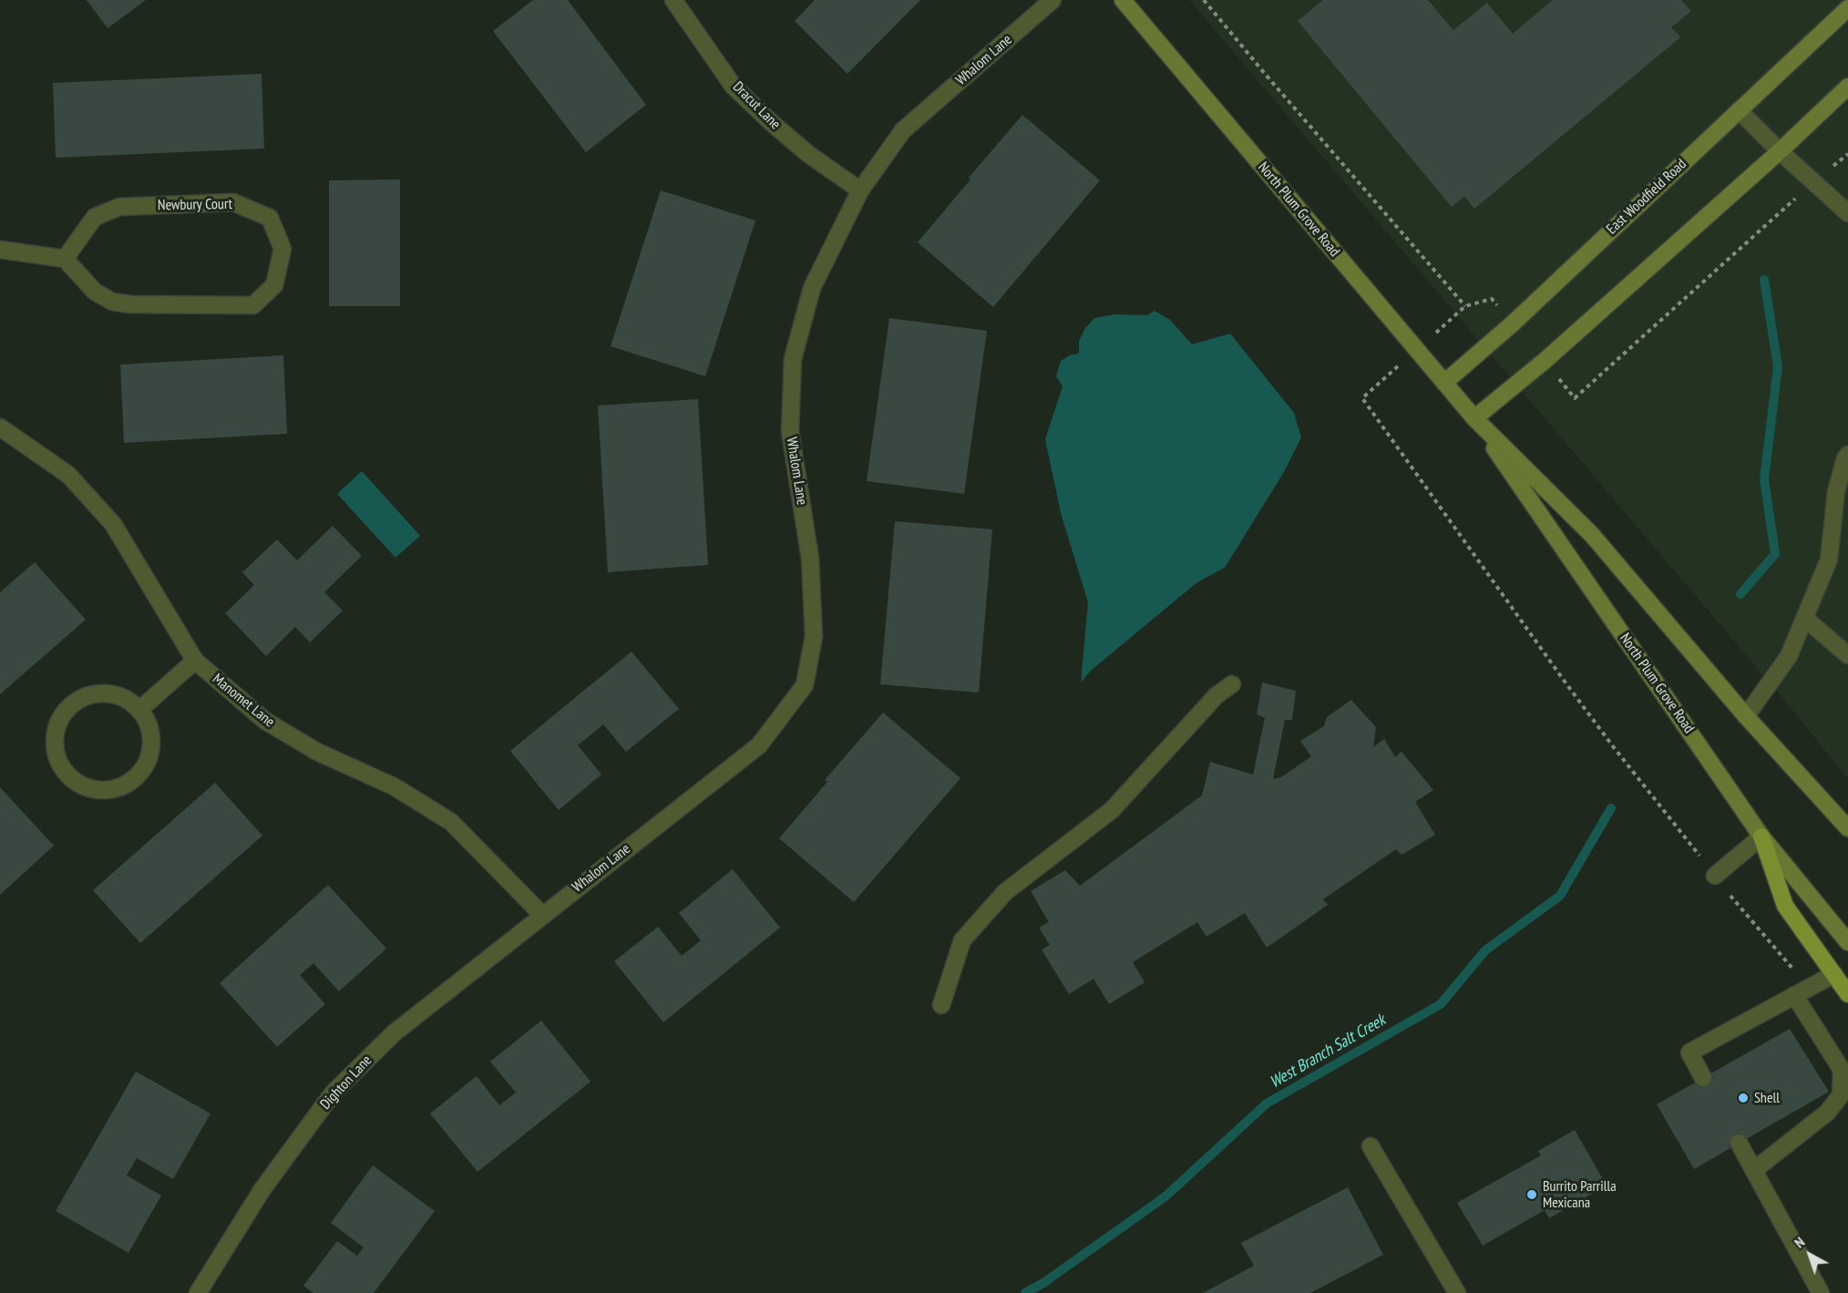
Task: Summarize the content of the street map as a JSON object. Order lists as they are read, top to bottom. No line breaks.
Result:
{"streets":{"street":["Whalom Lane","Dracut Lane","East Woodfield Road","Newbury Court","North Plum Grove Road","Manomet Lane","Dighton Lane"]},"crossings":[["Whalom Lane","Dracut Lane"],["Whalom Lane","Manomet Lane"],["Whalom Lane","Dighton Lane"],["East Woodfield Road","North Plum Grove Road"],["Manomet Lane","Dighton Lane"]],"water":["West Branch Salt Creek"],"places":["Shell","Burrito Parrilla Mexicana"],"north":"top left"}
